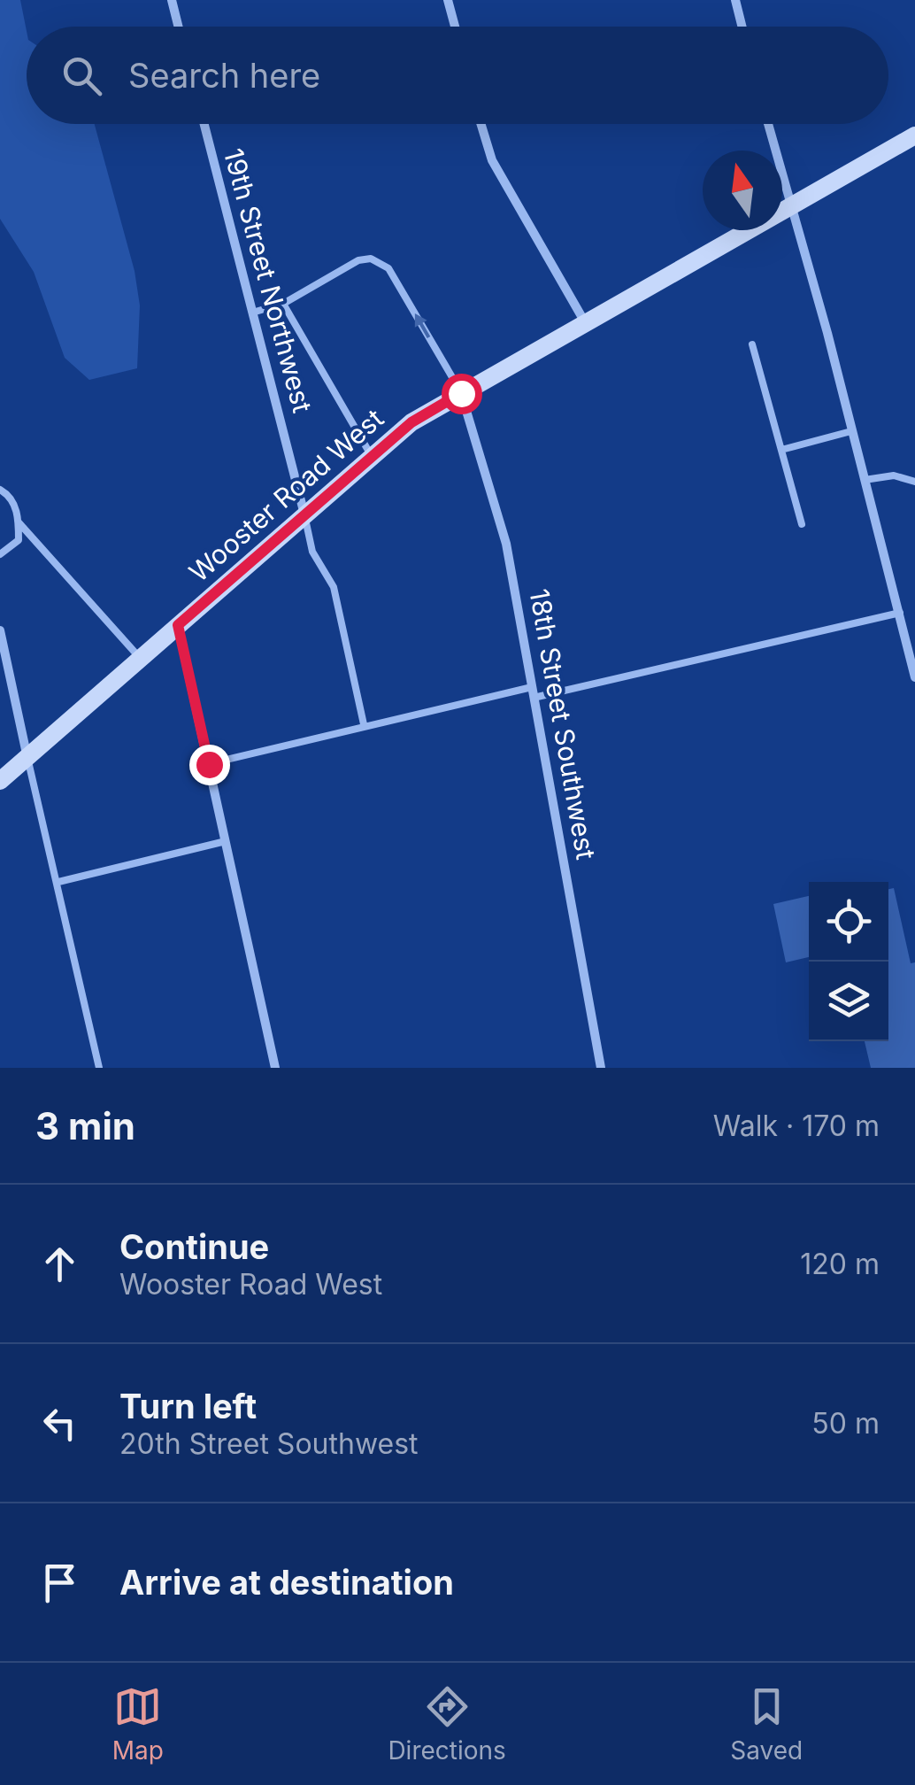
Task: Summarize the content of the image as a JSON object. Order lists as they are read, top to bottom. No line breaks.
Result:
{"streets":{"main road":["Wooster Road West"],"street":["19th Street Northwest","18th Street Southwest"]},"crossings":[["19th Street Northwest","Wooster Road West"],["Wooster Road West","18th Street Southwest"]],"north":"top","page":{"search":"Search here","heading":["3 min","Walk · 170 m"],"list":[["Continue","Wooster Road West","120 m"],["Turn left","20th Street Southwest","50 m"],"Arrive at destination"],"nav":["Map","Directions","Saved"]}}
